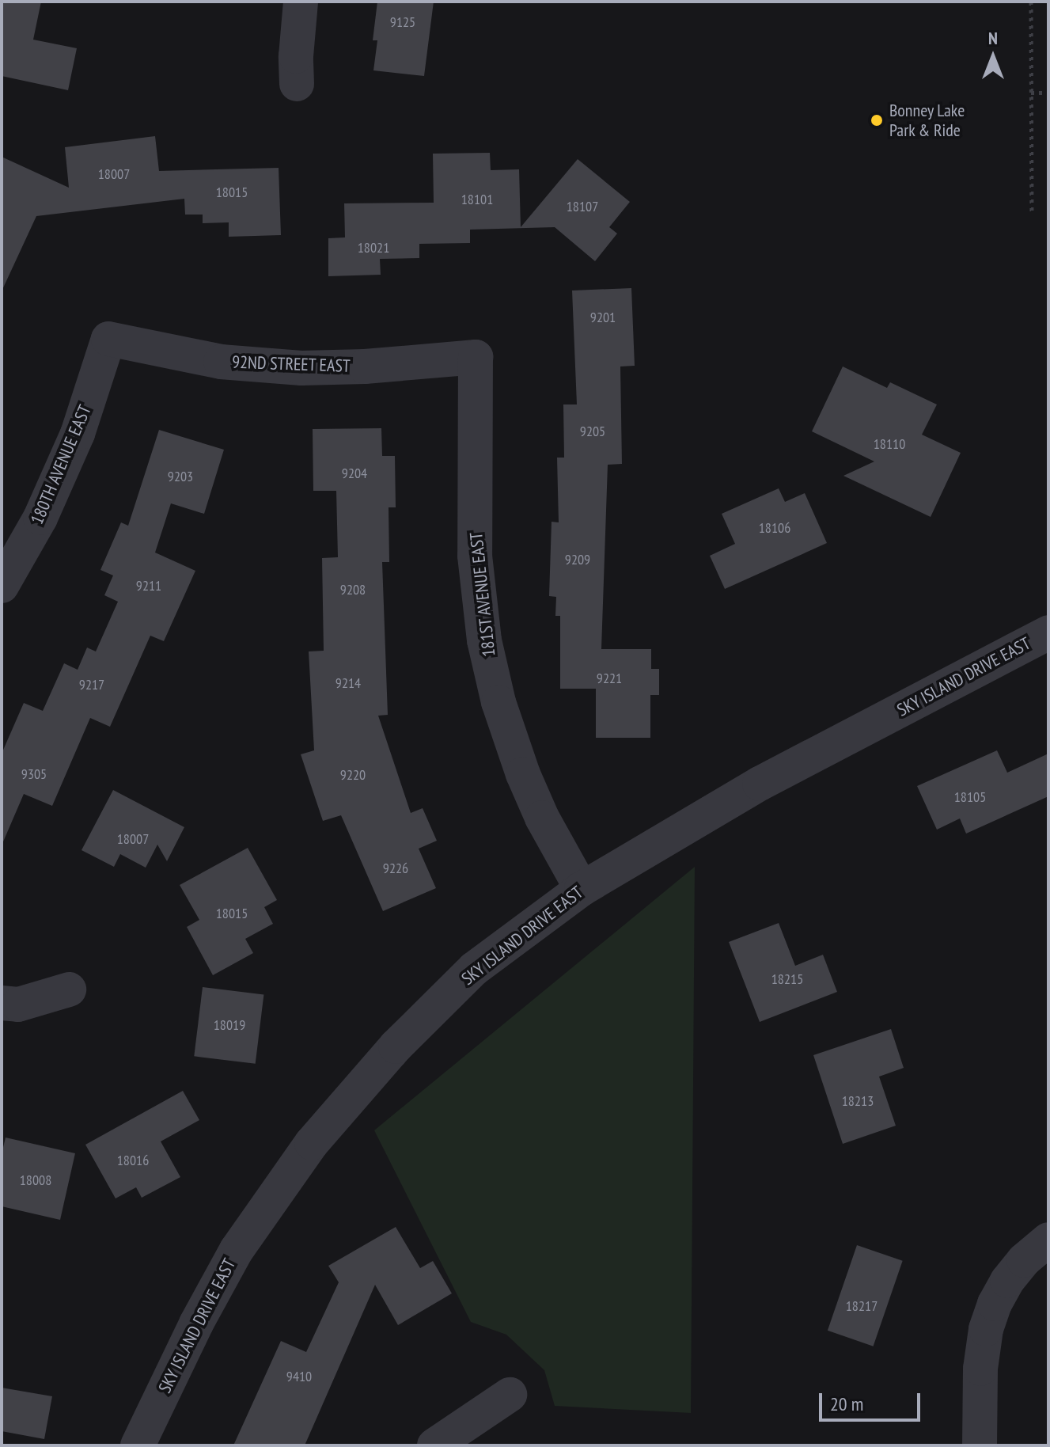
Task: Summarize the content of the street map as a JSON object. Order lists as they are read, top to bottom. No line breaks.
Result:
{"streets":{"street":["92ND STREET EAST","180TH AVENUE EAST","181ST AVENUE EAST","SKY ISLAND DRIVE EAST"]},"crossings":[["92ND STREET EAST","180TH AVENUE EAST"],["92ND STREET EAST","181ST AVENUE EAST"],["181ST AVENUE EAST","SKY ISLAND DRIVE EAST"]],"places":["Bonney Lake Park & Ride"],"house_numbers":["9125","18007","18015","18101","18107","18021","9201","9205","18110","9204","9203","18106","9209","9211","9208","9221","9214","9217","9305","9220","18105","18007","9226","18015","18215","18019","18213","18016","18008","18217","9410"],"scale_bar":"20 m","north":"top"}
